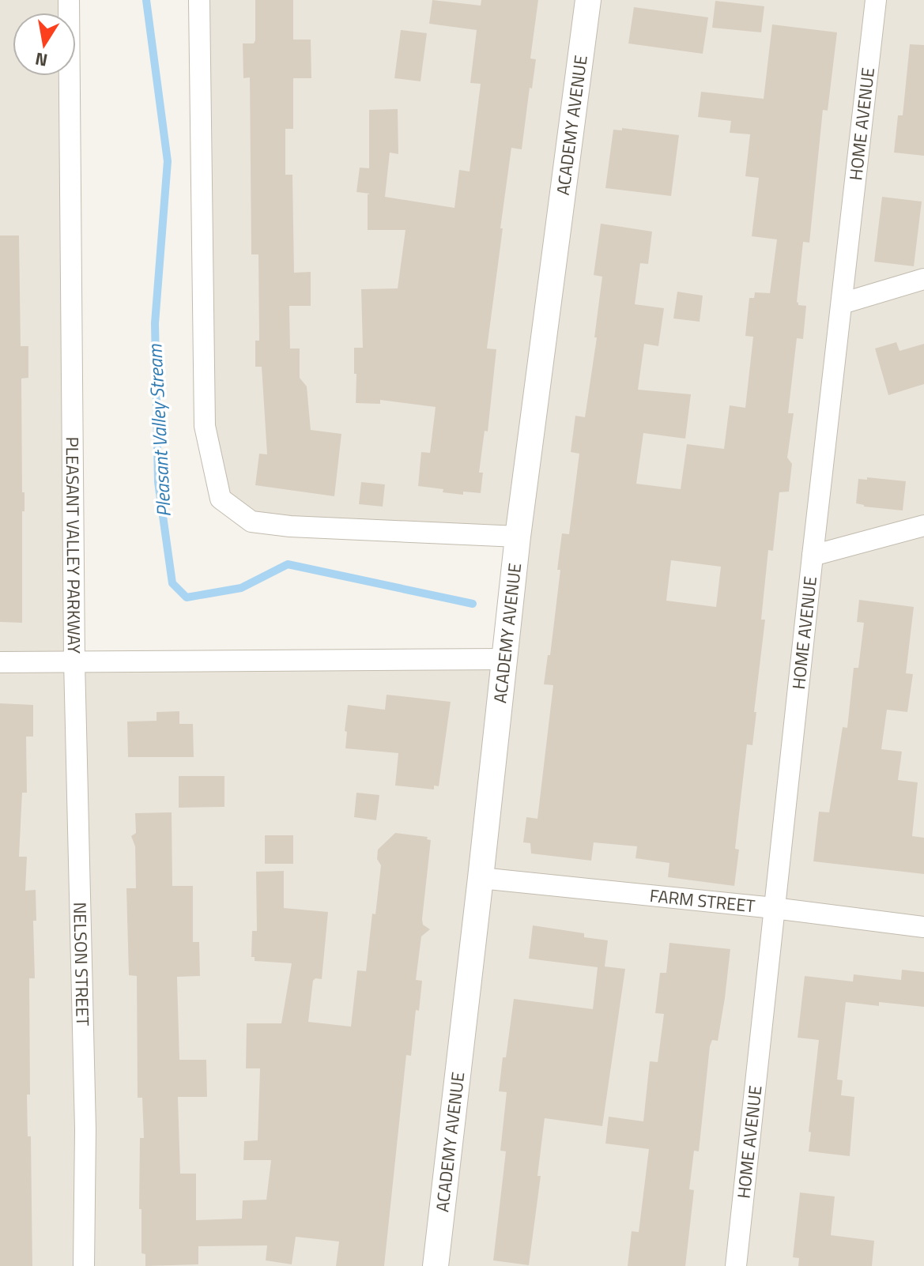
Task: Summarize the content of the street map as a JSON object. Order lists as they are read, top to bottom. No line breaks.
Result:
{"streets":{"street":["ACADEMY AVENUE","HOME AVENUE","PLEASANT VALLEY PARKWAY","FARM STREET","NELSON STREET"]},"crossings":[["ACADEMY AVENUE","PLEASANT VALLEY PARKWAY"],["ACADEMY AVENUE","FARM STREET"],["HOME AVENUE","FARM STREET"],["PLEASANT VALLEY PARKWAY","NELSON STREET"]],"water":["Pleasant Valley Stream"],"north":"bottom"}
